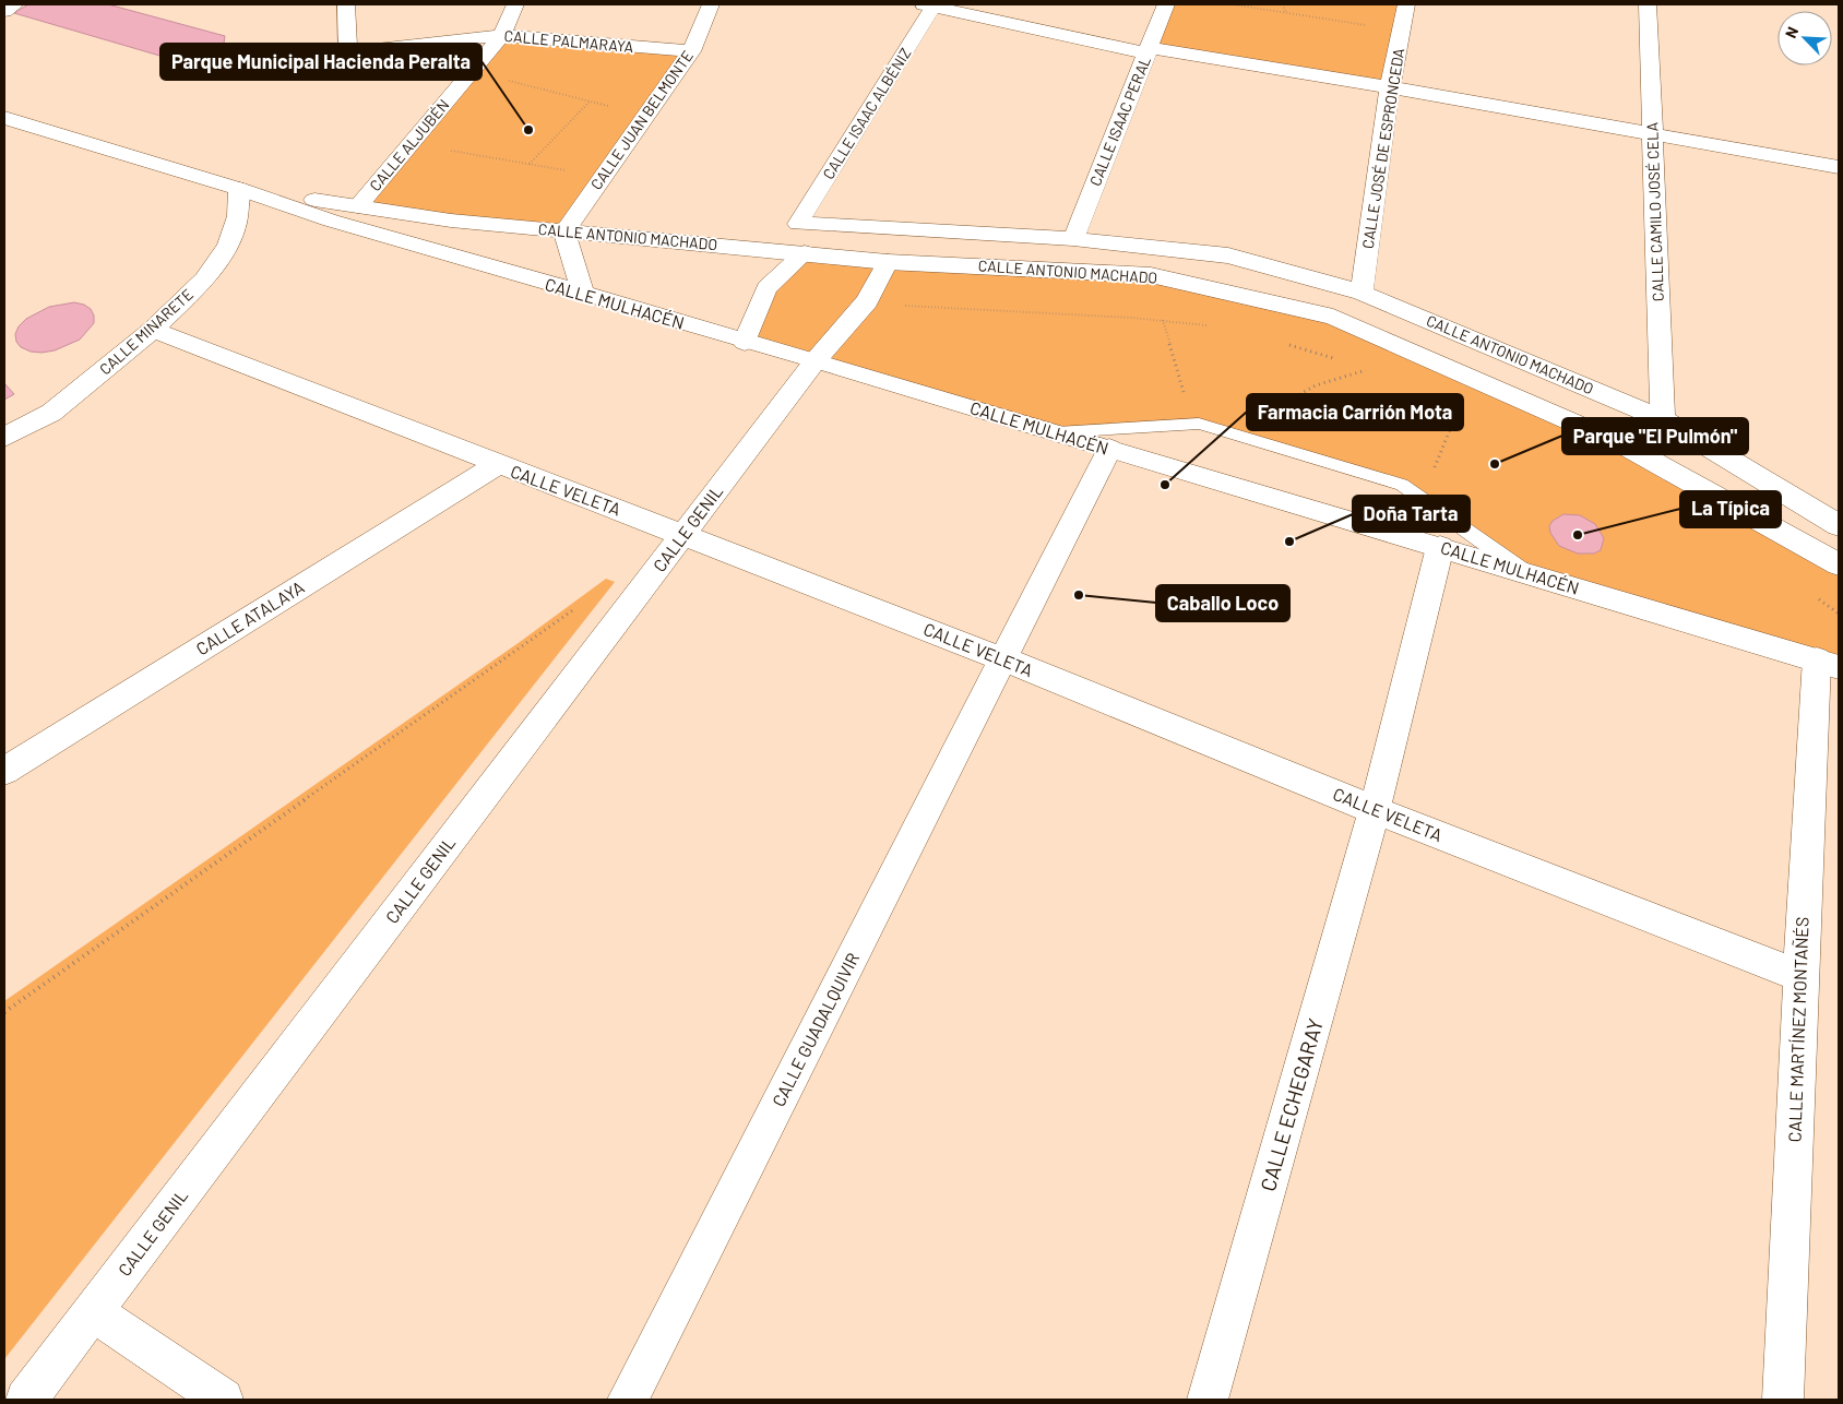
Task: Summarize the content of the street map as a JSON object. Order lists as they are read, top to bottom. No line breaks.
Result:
{"streets":{"street":["CALLE PALMARAYA","CALLE ISAAC ALBÉNIZ","CALLE JUAN BELMONTE","CALLE ISAAC PERAL","CALLE ALJUBÉN","CALLE JOSÉ DE ESPRONCEDA","CALLE CAMILO JOSÉ CELA","CALLE ANTONIO MACHADO","CALLE MULHACÉN","CALLE MINARETE","CALLE VELETA","CALLE GENIL","CALLE ATALAYA","CALLE GUADALQUIVIR","CALLE MARTÍNEZ MONTAÑÉS","CALLE ECHEGARAY"]},"crossings":[["CALLE PALMARAYA","CALLE JUAN BELMONTE"],["CALLE PALMARAYA","CALLE ALJUBÉN"],["CALLE ISAAC ALBÉNIZ","CALLE ANTONIO MACHADO"],["CALLE JUAN BELMONTE","CALLE ANTONIO MACHADO"],["CALLE ISAAC PERAL","CALLE ANTONIO MACHADO"],["CALLE ALJUBÉN","CALLE ANTONIO MACHADO"],["CALLE JOSÉ DE ESPRONCEDA","CALLE ANTONIO MACHADO"],["CALLE CAMILO JOSÉ CELA","CALLE ANTONIO MACHADO"],["CALLE ANTONIO MACHADO","CALLE MULHACÉN"],["CALLE ANTONIO MACHADO","CALLE MINARETE"],["CALLE ANTONIO MACHADO","CALLE GENIL"],["CALLE MULHACÉN","CALLE MINARETE"],["CALLE MULHACÉN","CALLE GENIL"],["CALLE MULHACÉN","CALLE GUADALQUIVIR"],["CALLE MULHACÉN","CALLE MARTÍNEZ MONTAÑÉS"],["CALLE MULHACÉN","CALLE ECHEGARAY"],["CALLE MINARETE","CALLE VELETA"],["CALLE VELETA","CALLE GENIL"],["CALLE VELETA","CALLE ATALAYA"],["CALLE VELETA","CALLE GUADALQUIVIR"],["CALLE VELETA","CALLE MARTÍNEZ MONTAÑÉS"],["CALLE VELETA","CALLE ECHEGARAY"]],"places":["Parque Municipal Hacienda Peralta","Parque \"El Pulmón\"","Farmacia Carrión Mota","La Típica","Doña Tarta","Caballo Loco"],"north":"top left"}
